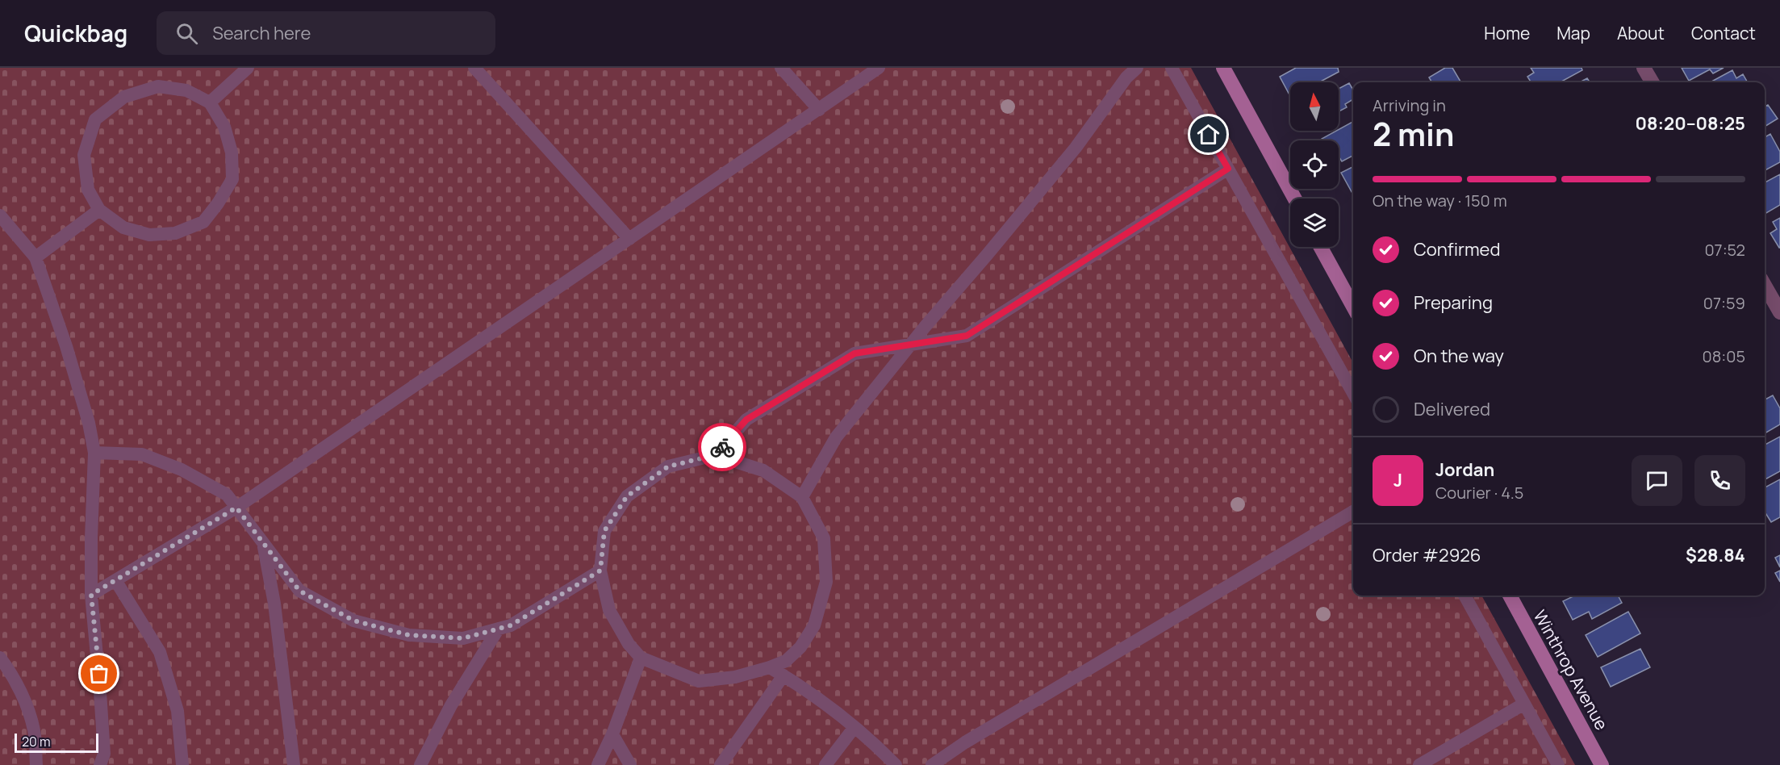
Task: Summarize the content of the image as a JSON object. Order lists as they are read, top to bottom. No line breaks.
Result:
{"streets":{"main road":["Winthrop Avenue"]},"scale_bar":"20 m","north":"top","page":{"header":"Quickbag","search":"Search here","nav":["Home","Map","About","Contact"],"heading":["2 min","Arriving in","08:20–08:25"],"panel":["Jordan","Courier · 4.5","Order #2926","$28.84"],"bar":"On the way · 150 m","list":[["Confirmed","07:52"],["Preparing","07:59"],["On the way","08:05"],"Delivered"],"round":"J","scale":"20 m"}}
